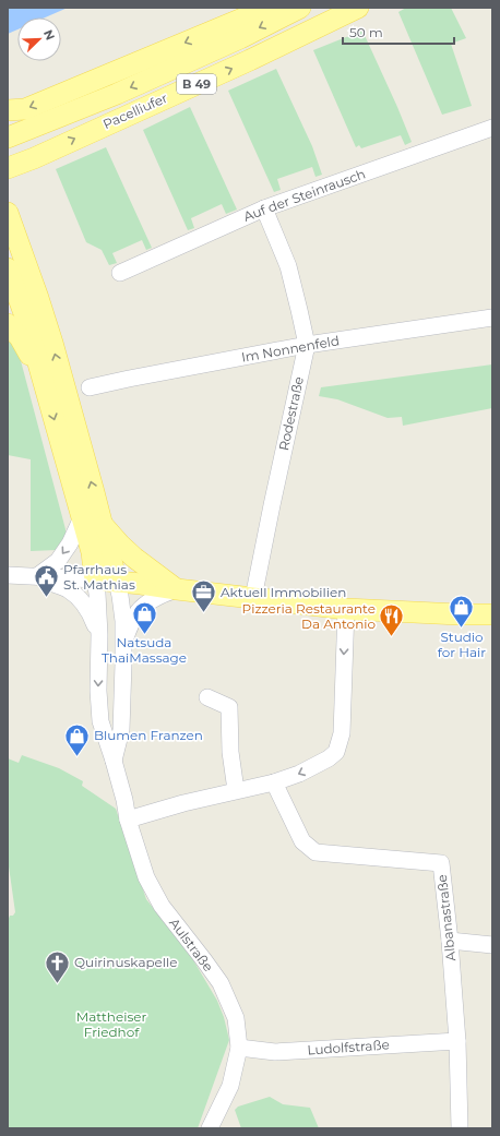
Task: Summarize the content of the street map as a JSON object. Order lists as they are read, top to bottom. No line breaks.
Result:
{"streets":{"main road":["B 49","Pacelliufer"],"street":["Auf der Steinrausch","Im Nonnenfeld","Rodestraße","Albanastraße","Aulstraße","Ludolfstraße"]},"crossings":[["Auf der Steinrausch","Rodestraße"],["Im Nonnenfeld","Rodestraße"],["Albanastraße","Ludolfstraße"],["Aulstraße","Ludolfstraße"]],"parks":["Mattheiser Friedhof"],"places":{"public building":["Pfarrhaus St. Mathias"],"office":["Aktuell Immobilien"],"shop":["Studio for Hair","Natsuda ThaiMassage","Blumen Franzen"],"restaurant":["Pizzeria Restaurante Da Antonio"],"church":["Quirinuskapelle"]},"scale_bar":"50 m","north":"top right"}
